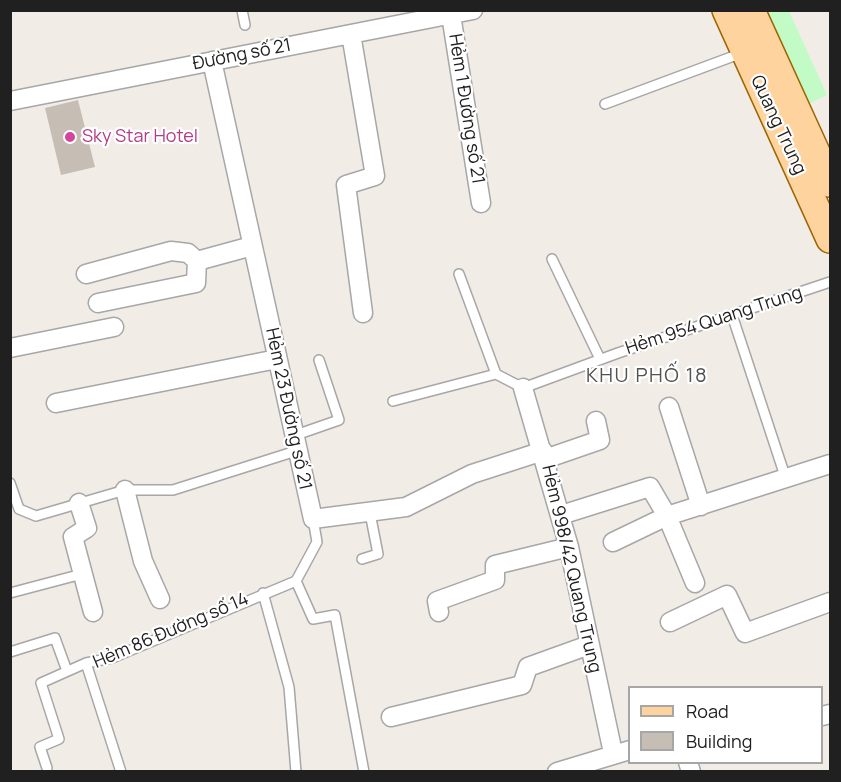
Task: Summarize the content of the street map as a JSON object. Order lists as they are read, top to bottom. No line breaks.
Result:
{"streets":{"main road":["Quang Trung"],"street":["Đường số 21","Hẻm 1 Đường số 21","Hẻm 23 Đường số 21","Hẻm 998/42 Quang Trung"],"lane":["Hẻm 954 Quang Trung","Hẻm 86 Đường số 14"]},"crossings":[["Đường số 21","Hẻm 1 Đường số 21"],["Đường số 21","Hẻm 23 Đường số 21"],["Hẻm 954 Quang Trung","Hẻm 998/42 Quang Trung"]],"districts":["KHU PHỐ 18"],"places":["Sky Star Hotel"],"legend":["Road","Building"]}
